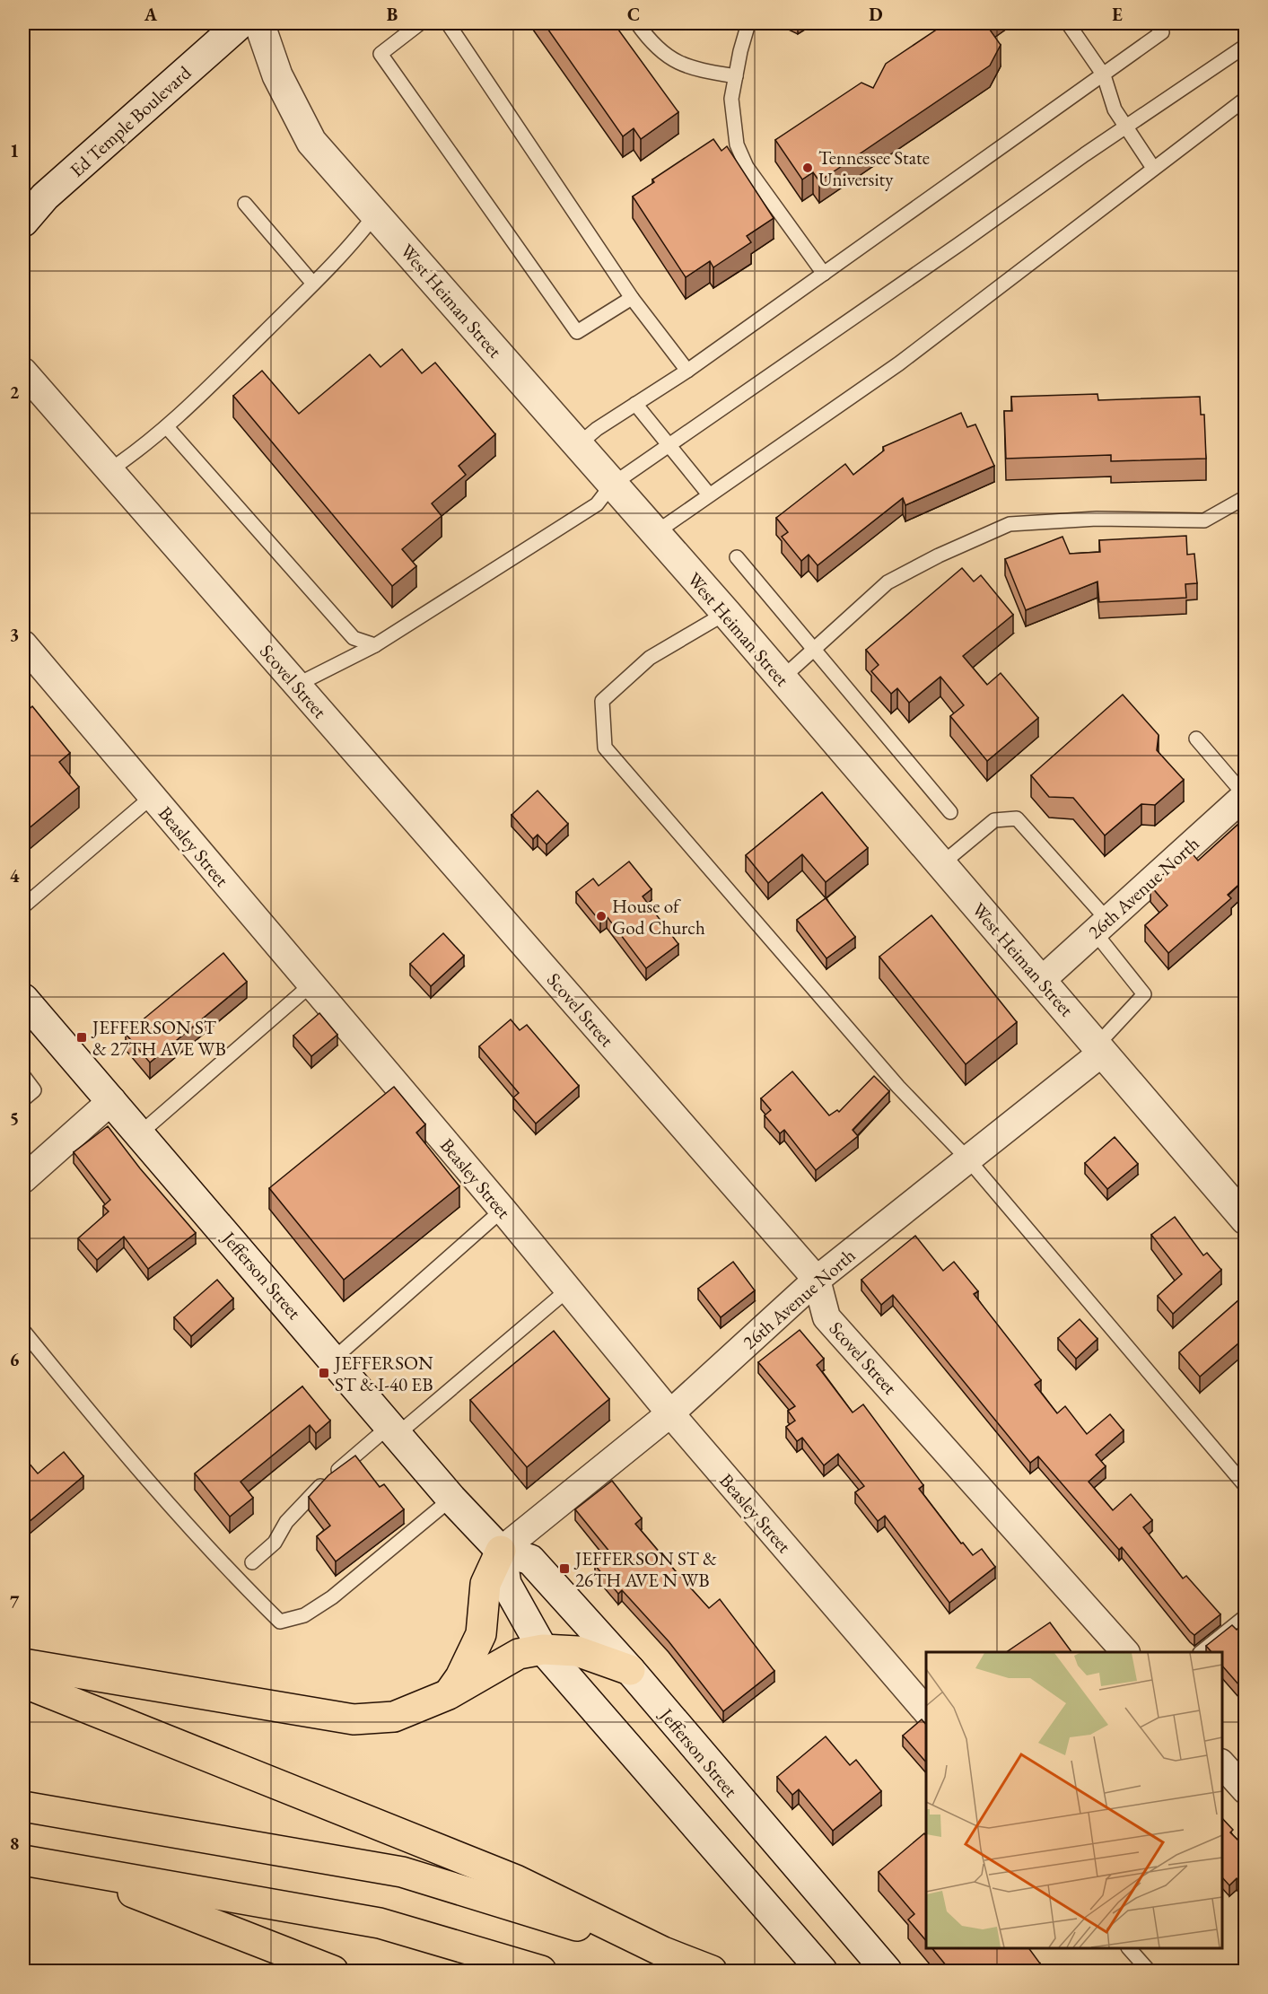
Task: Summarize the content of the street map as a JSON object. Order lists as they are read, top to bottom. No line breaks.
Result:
{"streets":{"main road":["Ed Temple Boulevard","West Heiman Street","Jefferson Street"],"street":["Scovel Street","Beasley Street","26th Avenue North"]},"crossings":[["West Heiman Street","26th Avenue North"],["Scovel Street","26th Avenue North"],["Beasley Street","26th Avenue North"],["26th Avenue North","Jefferson Street"]],"places":{"other":["Tennessee State University","House of God Church"],"transit":["JEFFERSON ST & 27TH AVE WB","JEFFERSON ST & I-40 EB","JEFFERSON ST & 26TH AVE N WB"]},"grid":{"columns":["A","B","C","D","E"],"rows":["1","2","3","4","5","6","7","8"]}}
